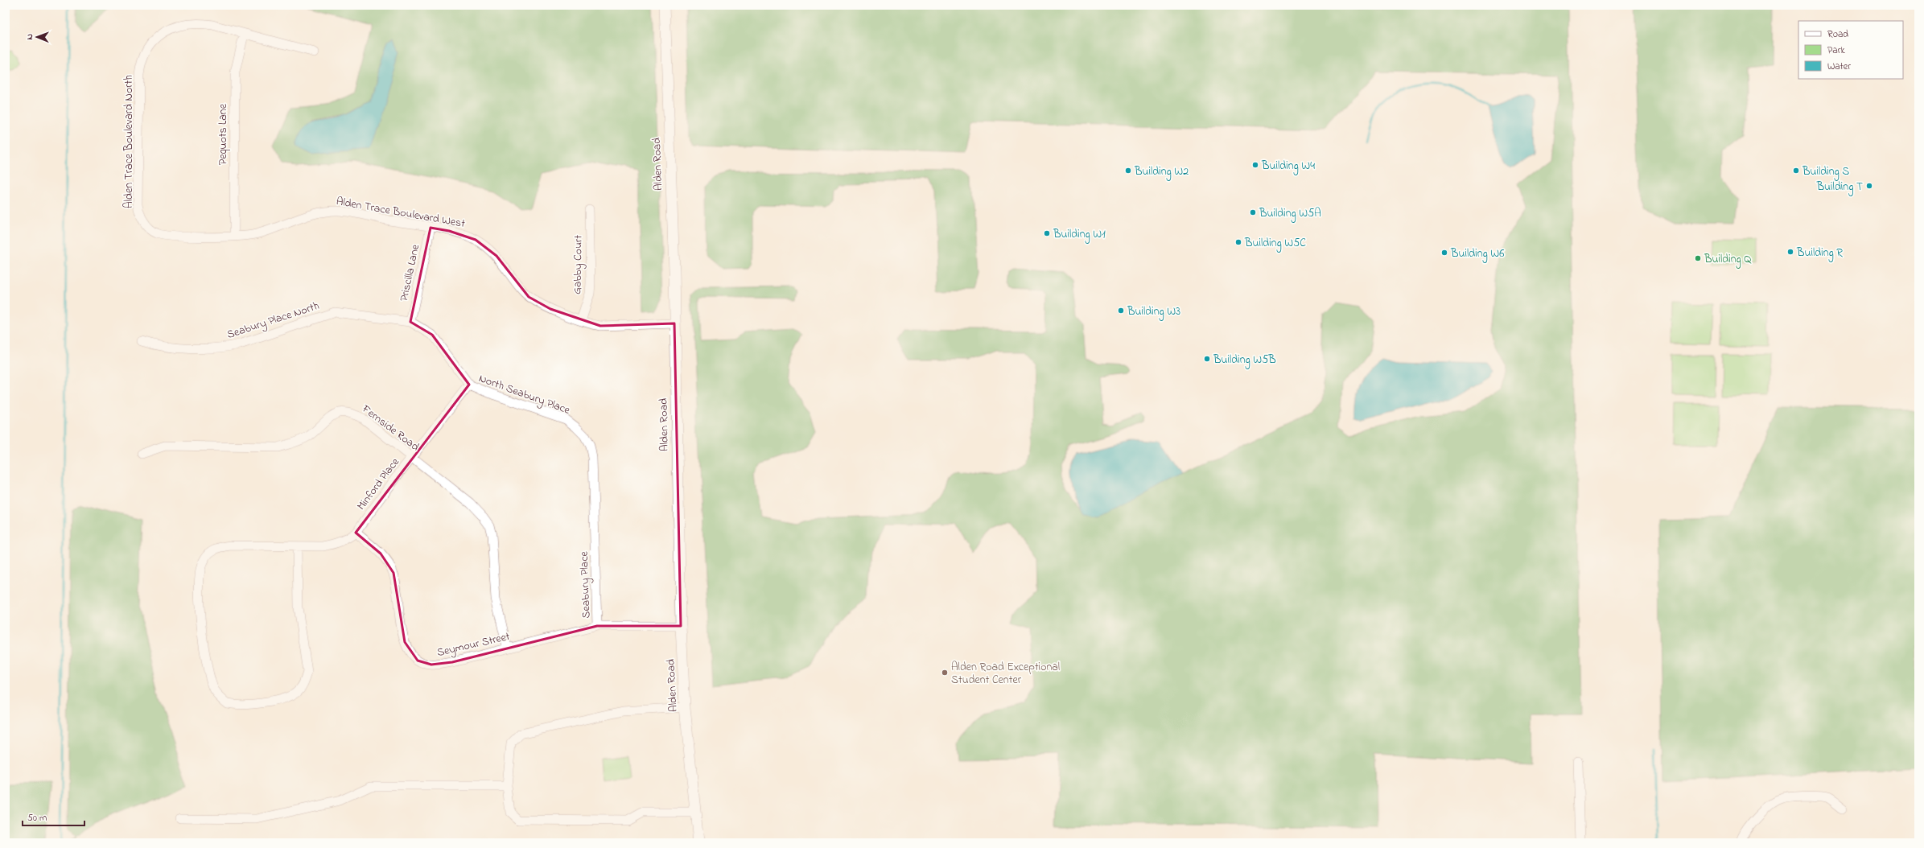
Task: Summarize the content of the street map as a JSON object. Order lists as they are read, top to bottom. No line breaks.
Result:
{"streets":{"street":["Pequots Lane","Alden Trace Boulevard North","Alden Road","Alden Trace Boulevard West","Gabby Court","Priscilla Lane","Seabury Place North","North Seabury Place","Fernside Road","Minford Place","Seabury Place","Seymour Street"]},"crossings":[["Pequots Lane","Alden Trace Boulevard North"],["Pequots Lane","Alden Trace Boulevard West"],["Alden Trace Boulevard North","Alden Trace Boulevard West"],["Alden Road","Alden Trace Boulevard West"],["Alden Road","Seymour Street"],["Alden Trace Boulevard West","Gabby Court"],["Alden Trace Boulevard West","Priscilla Lane"],["Priscilla Lane","Seabury Place North"],["Priscilla Lane","North Seabury Place"],["Seabury Place North","North Seabury Place"],["North Seabury Place","Minford Place"],["North Seabury Place","Seabury Place"],["Fernside Road","Minford Place"],["Fernside Road","Seymour Street"],["Minford Place","Seymour Street"],["Seabury Place","Seymour Street"]],"places":["Building W4","Building W2","Building S","Building T","Building W5A","Building W1","Building W5C","Building R","Building W6","Building Q","Building W3","Building W5B","Alden Road Exceptional Student Center"],"legend":["Road","Park","Water"],"scale_bar":"50 m","north":"left"}
